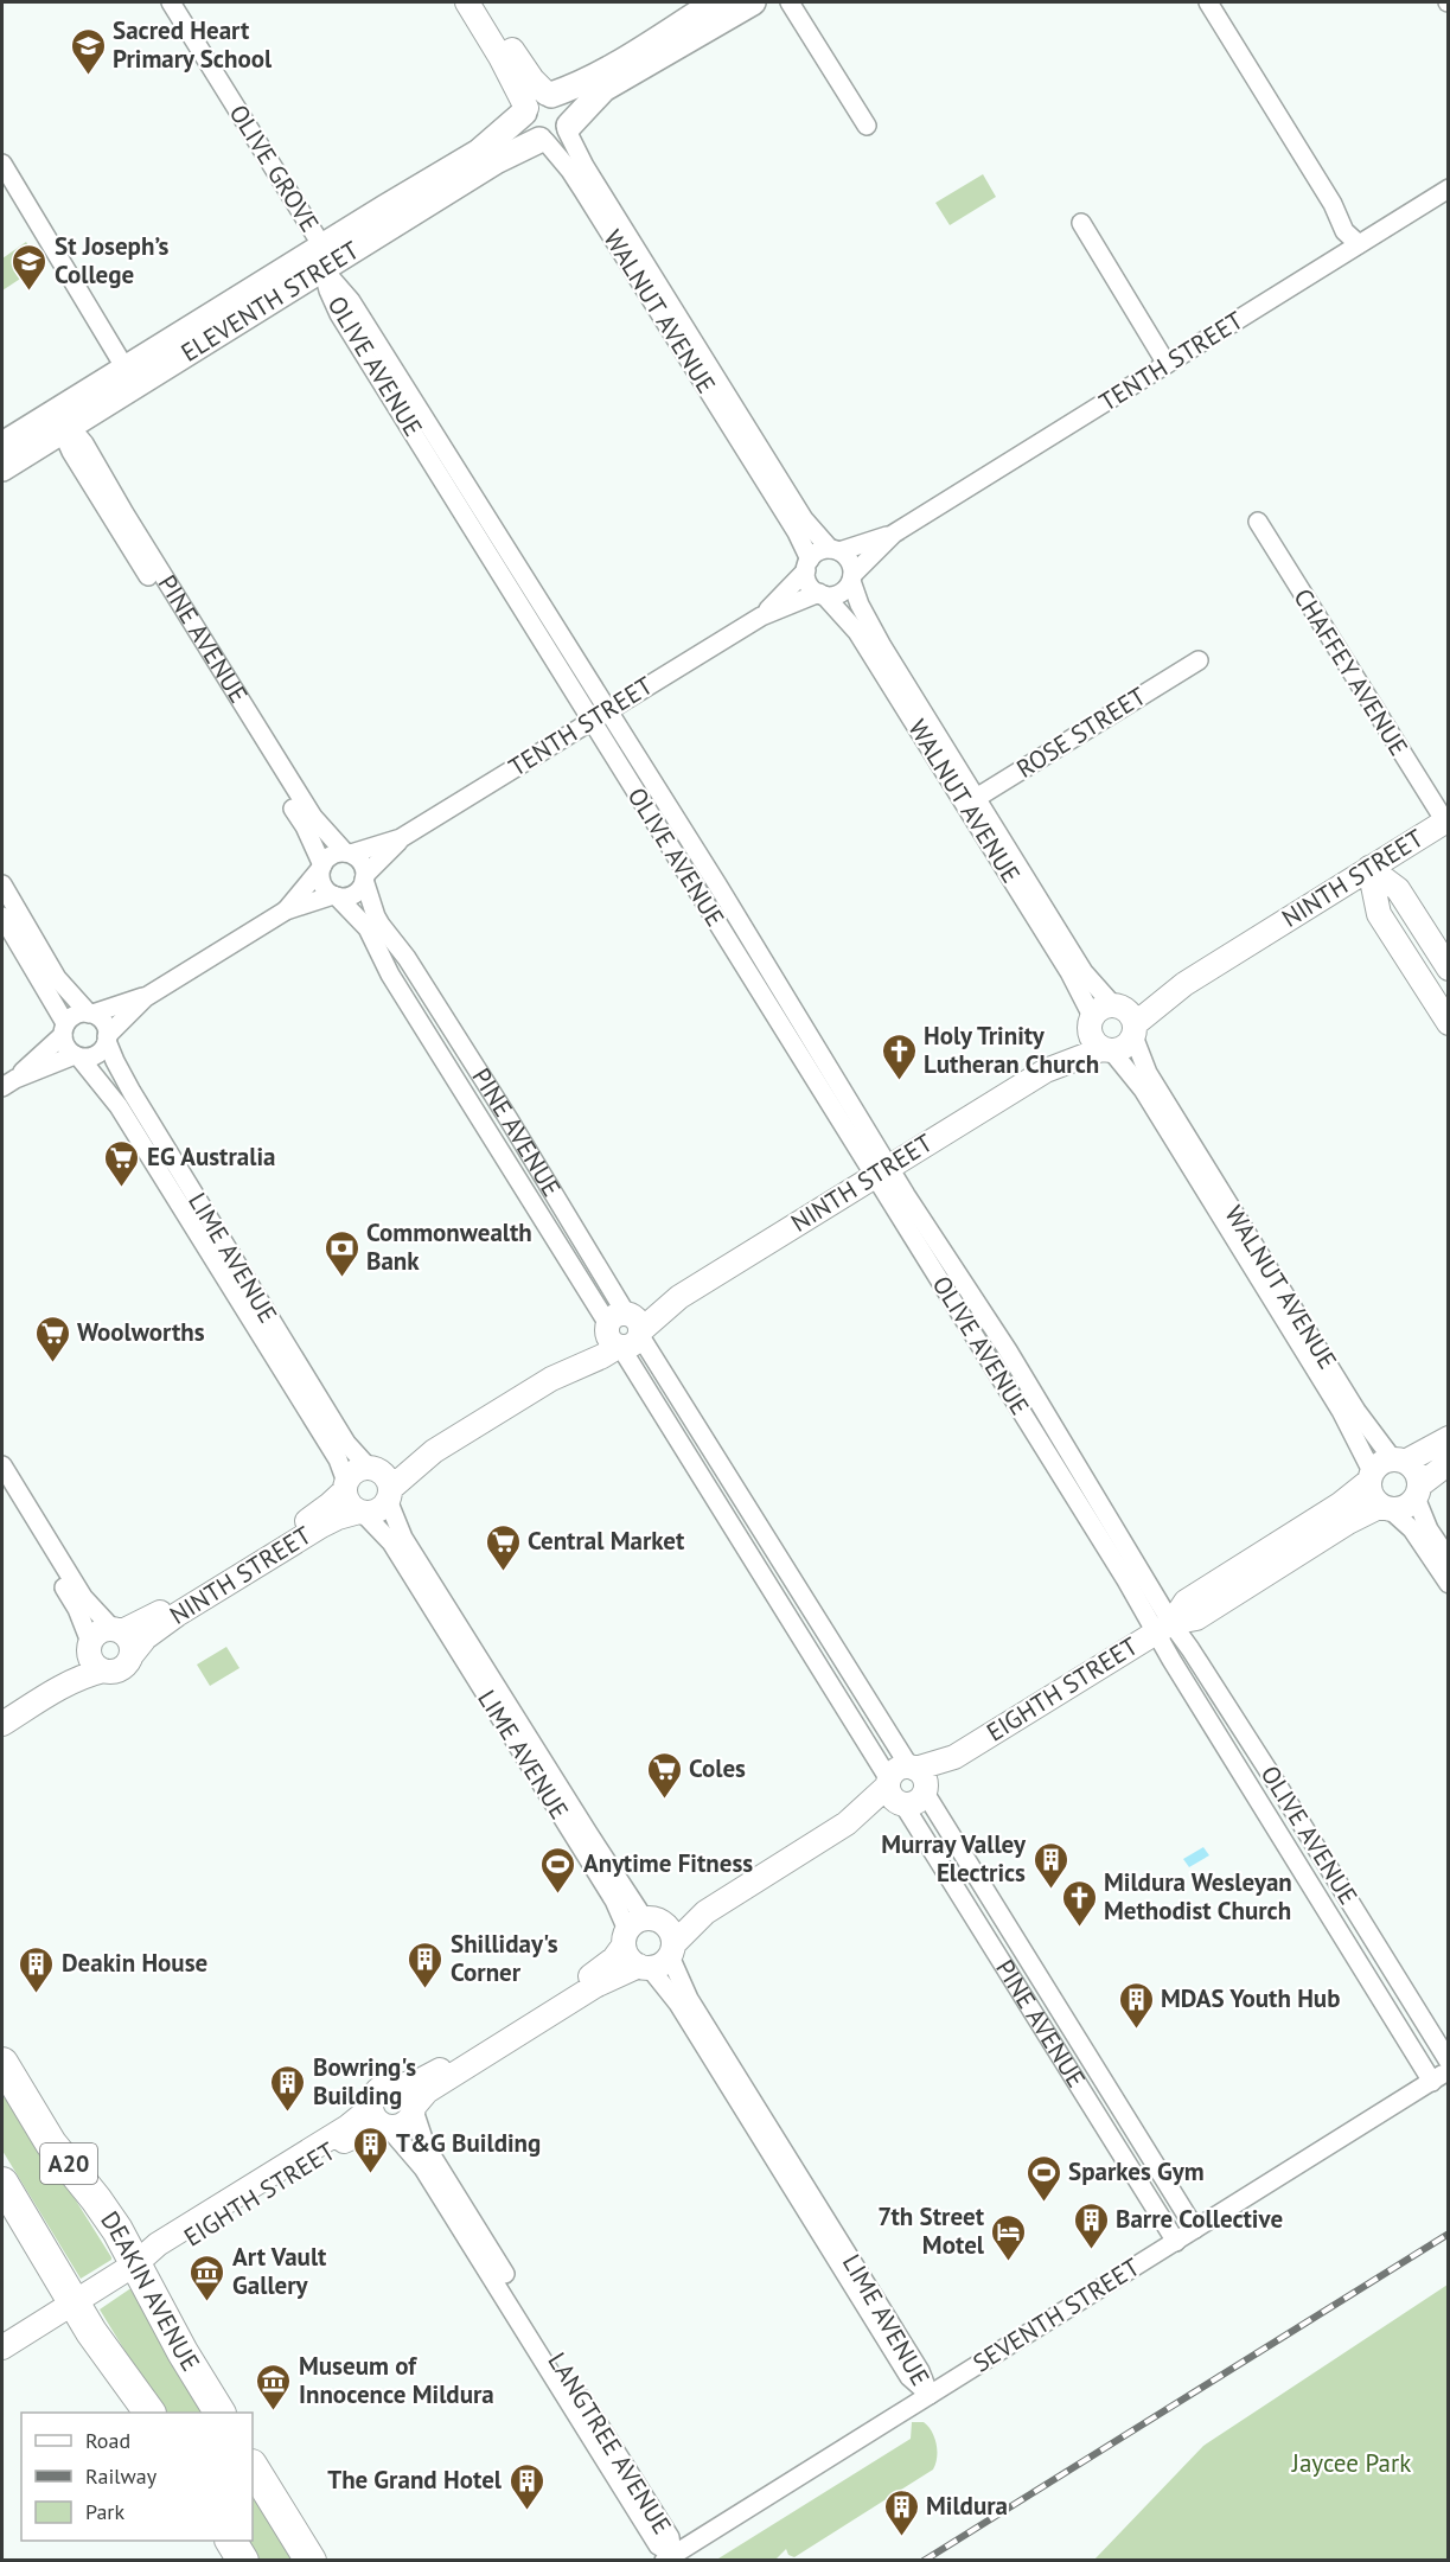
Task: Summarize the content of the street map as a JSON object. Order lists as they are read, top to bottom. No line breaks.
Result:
{"streets":{"highway":["A20","DEAKIN AVENUE"],"main road":["ELEVENTH STREET"],"street":["OLIVE GROVE","WALNUT AVENUE","TENTH STREET","OLIVE AVENUE","PINE AVENUE","CHAFFEY AVENUE","ROSE STREET","NINTH STREET","LIME AVENUE","EIGHTH STREET","SEVENTH STREET","LANGTREE AVENUE"]},"crossings":[["OLIVE GROVE","ELEVENTH STREET"],["OLIVE GROVE","OLIVE AVENUE"],["ELEVENTH STREET","WALNUT AVENUE"],["ELEVENTH STREET","OLIVE AVENUE"],["ELEVENTH STREET","PINE AVENUE"],["WALNUT AVENUE","TENTH STREET"],["WALNUT AVENUE","ROSE STREET"],["WALNUT AVENUE","NINTH STREET"],["WALNUT AVENUE","EIGHTH STREET"],["TENTH STREET","OLIVE AVENUE"],["TENTH STREET","PINE AVENUE"],["OLIVE AVENUE","NINTH STREET"],["OLIVE AVENUE","EIGHTH STREET"],["OLIVE AVENUE","SEVENTH STREET"],["PINE AVENUE","NINTH STREET"],["PINE AVENUE","EIGHTH STREET"],["PINE AVENUE","SEVENTH STREET"],["CHAFFEY AVENUE","NINTH STREET"],["NINTH STREET","LIME AVENUE"],["LIME AVENUE","SEVENTH STREET"],["EIGHTH STREET","A20"],["EIGHTH STREET","DEAKIN AVENUE"],["EIGHTH STREET","LANGTREE AVENUE"],["SEVENTH STREET","LANGTREE AVENUE"]],"parks":["Jaycee Park"],"places":{"school or university":["Sacred Heart Primary School","St Joseph’s College"],"church":["Holy Trinity Lutheran Church","Mildura Wesleyan Methodist Church"],"supermarket":["EG Australia","Woolworths","Central Market","Coles"],"bank":["Commonwealth Bank"],"building":["Murray Valley Electrics","Shilliday's Corner","Deakin House","MDAS Youth Hub","Bowring's Building","T&G Building","Barre Collective","The Grand Hotel","Mildura"],"sports":["Anytime Fitness","Sparkes Gym"],"hotel":["7th Street Motel"],"museum":["Art Vault Gallery","Museum of Innocence Mildura"]},"legend":["Road","Railway","Park"]}
